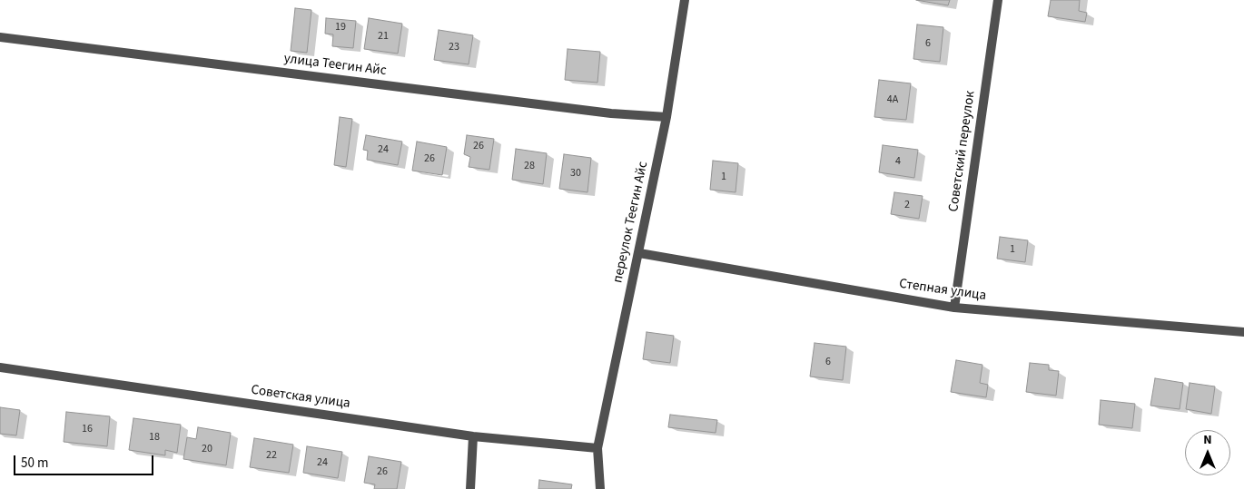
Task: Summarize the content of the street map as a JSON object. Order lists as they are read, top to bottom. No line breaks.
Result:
{"streets":{"street":["улица Теегин Айс","Советский переулок","переулок Теегин Айс","Степная улица","Советская улица"]},"crossings":[["улица Теегин Айс","переулок Теегин Айс"],["Советский переулок","Степная улица"],["переулок Теегин Айс","Степная улица"],["переулок Теегин Айс","Советская улица"]],"house_numbers":["19","21","6","23","4А","26","24","26","4","28","30","1","2","1","6","16","18","20","22","24","26"],"scale_bar":"50 m","north":"top"}
